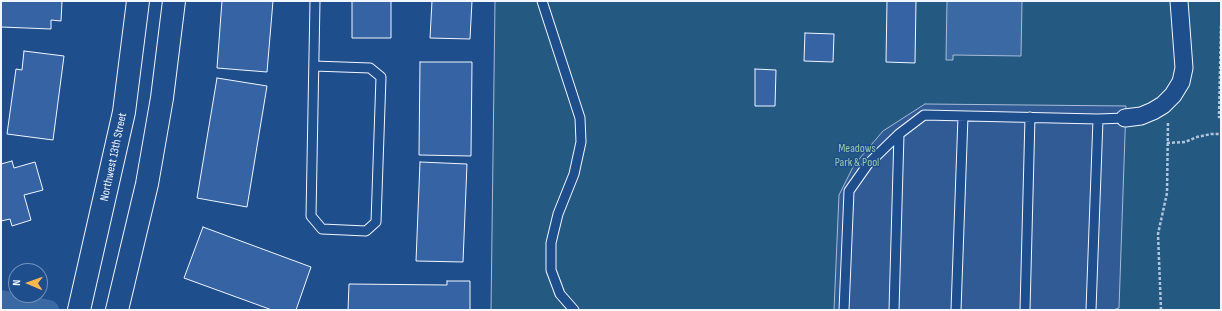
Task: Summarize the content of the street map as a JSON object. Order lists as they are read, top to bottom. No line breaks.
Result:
{"streets":{"street":["Northwest 13th Street"]},"parks":["Meadows Park & Pool"],"north":"left"}
